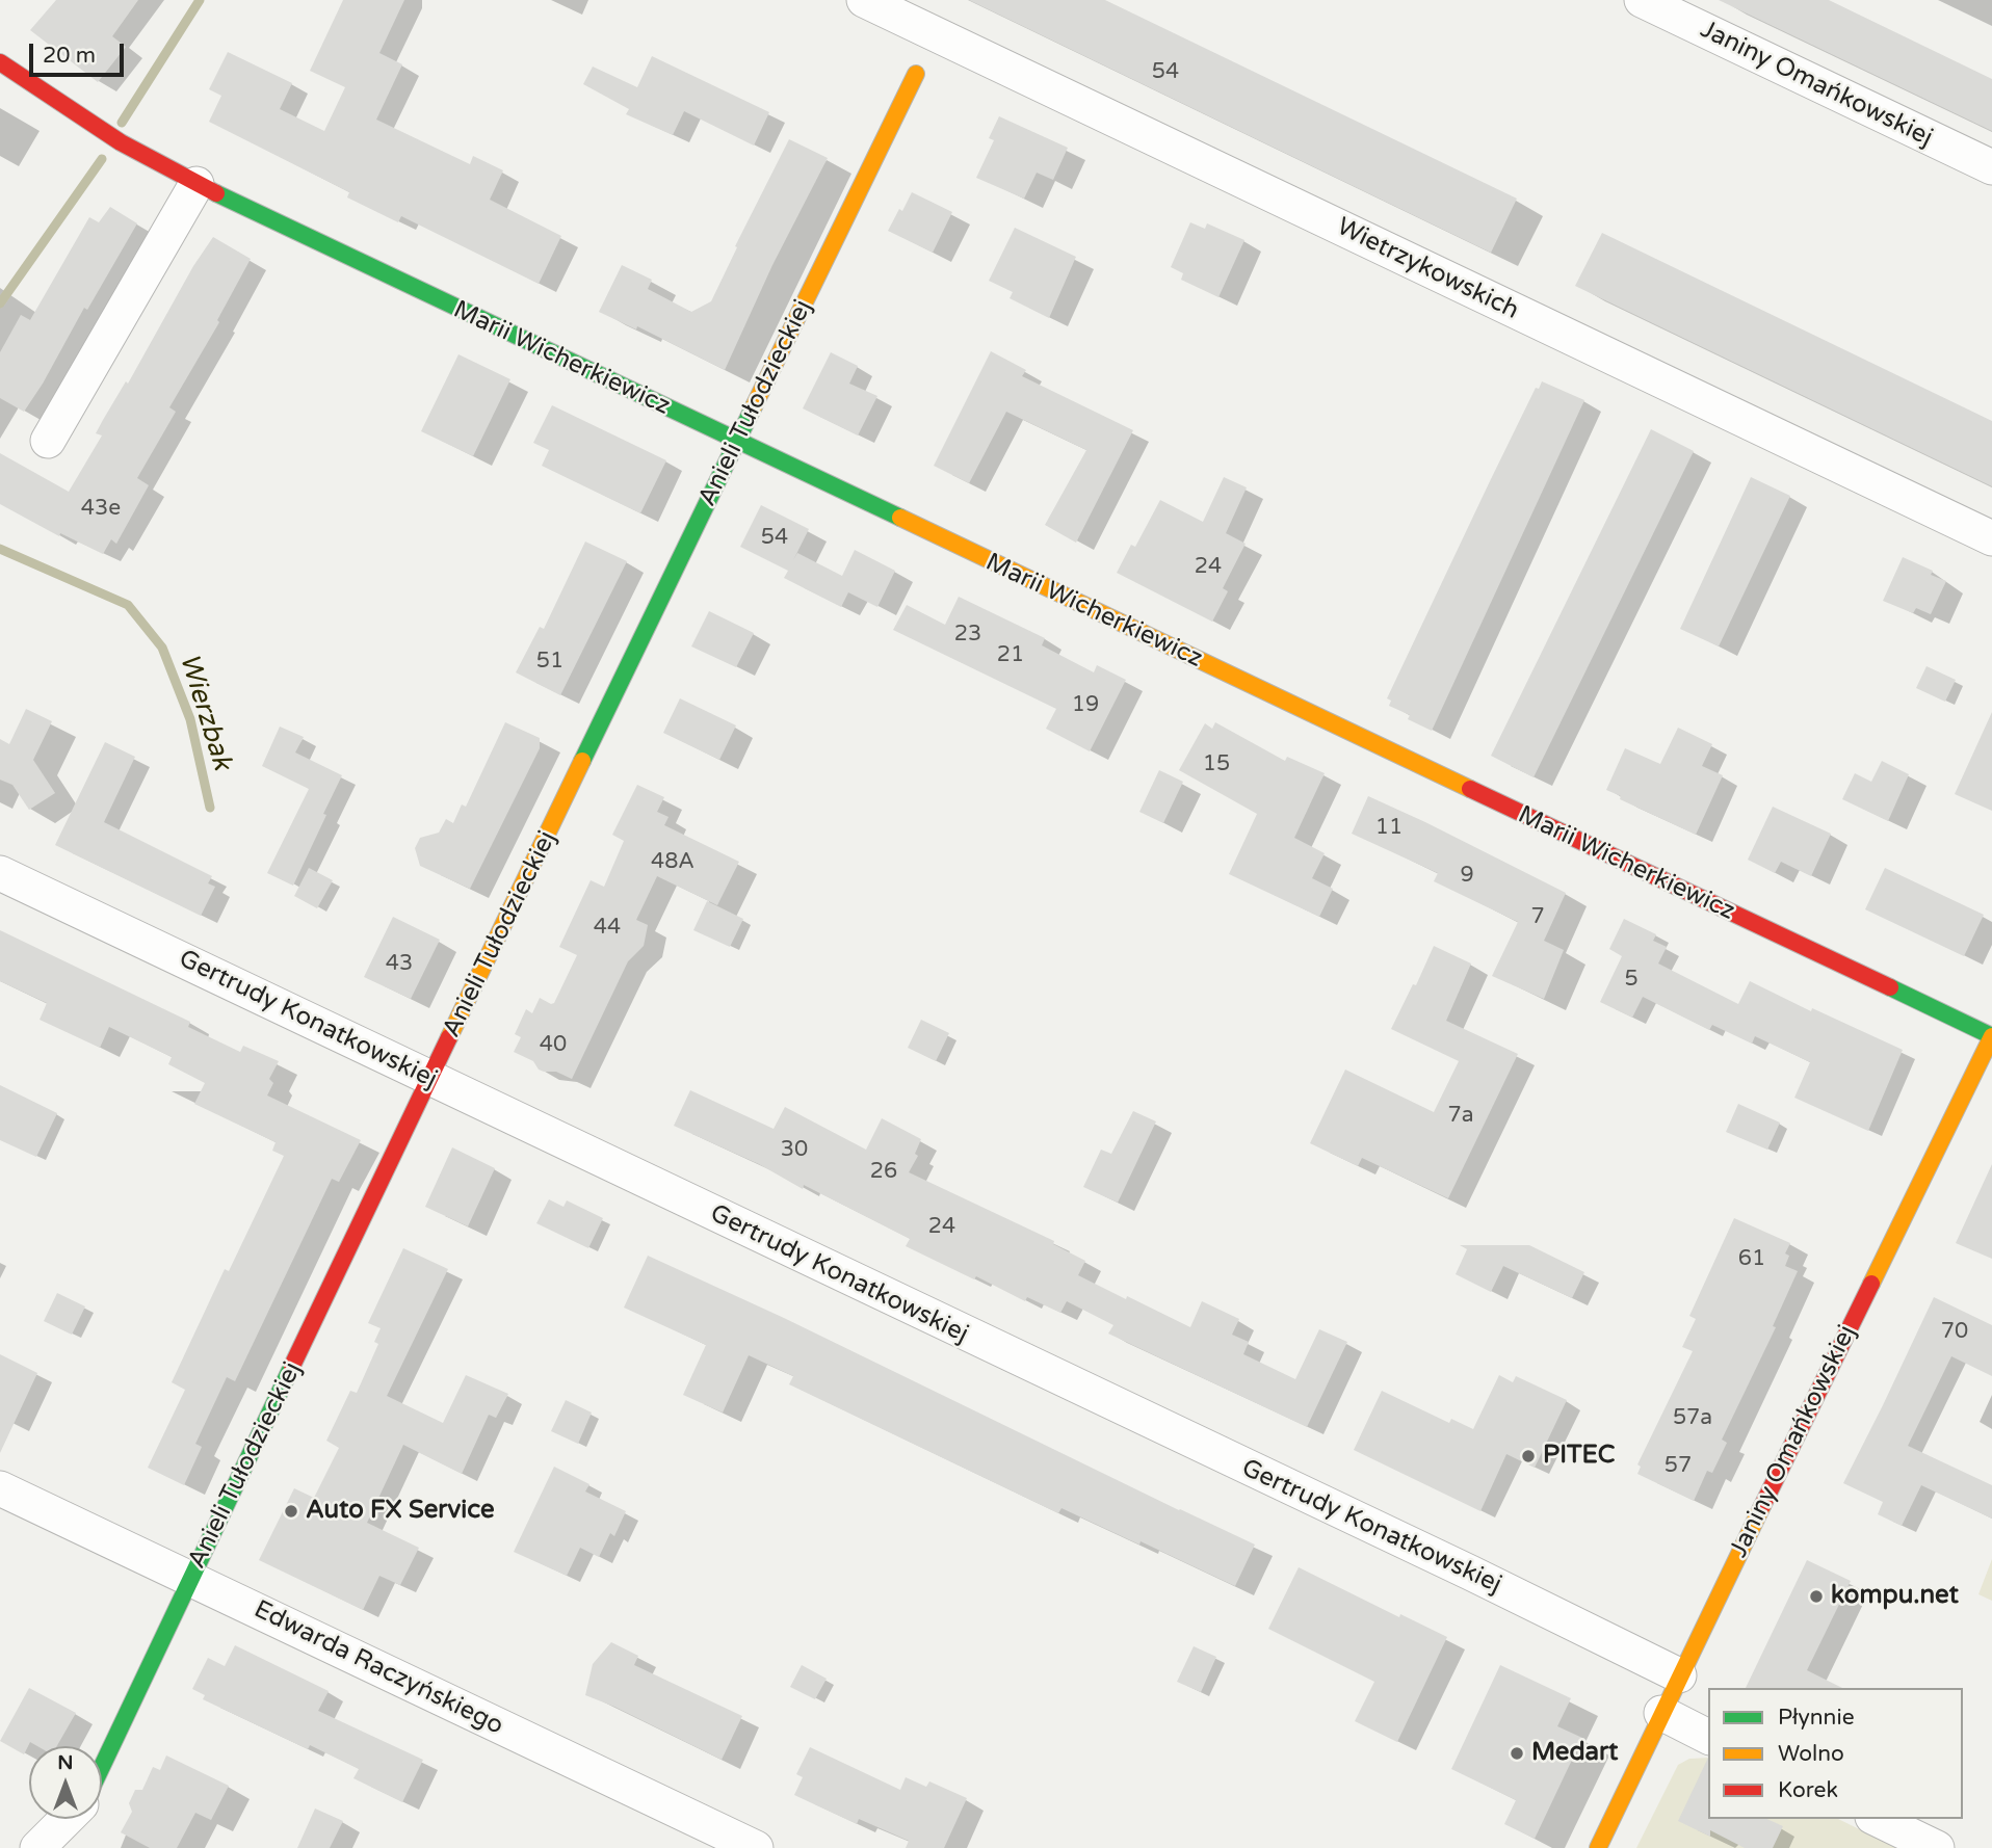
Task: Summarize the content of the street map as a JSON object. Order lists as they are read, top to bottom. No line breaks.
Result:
{"streets":{"street":["Janiny Omańkowskiej","Wietrzykowskich","Marii Wicherkiewicz","Anieli Tułodzieckiej","Gertrudy Konatkowskiej","Edwarda Raczyńskiego"]},"crossings":[["Janiny Omańkowskiej","Marii Wicherkiewicz"],["Janiny Omańkowskiej","Gertrudy Konatkowskiej"],["Marii Wicherkiewicz","Anieli Tułodzieckiej"],["Anieli Tułodzieckiej","Gertrudy Konatkowskiej"],["Anieli Tułodzieckiej","Edwarda Raczyńskiego"]],"water":["Wierzbak"],"places":["PITEC","Auto FX Service","kompu.net","Medart"],"house_numbers":["54","43e","54","24","23","21","51","19","15","11","48A","9","7","44","43","5","40","7a","30","26","24","61","70","57a","57"],"legend":["Płynnie","Wolno","Korek"],"scale_bar":"20 m","north":"top"}
